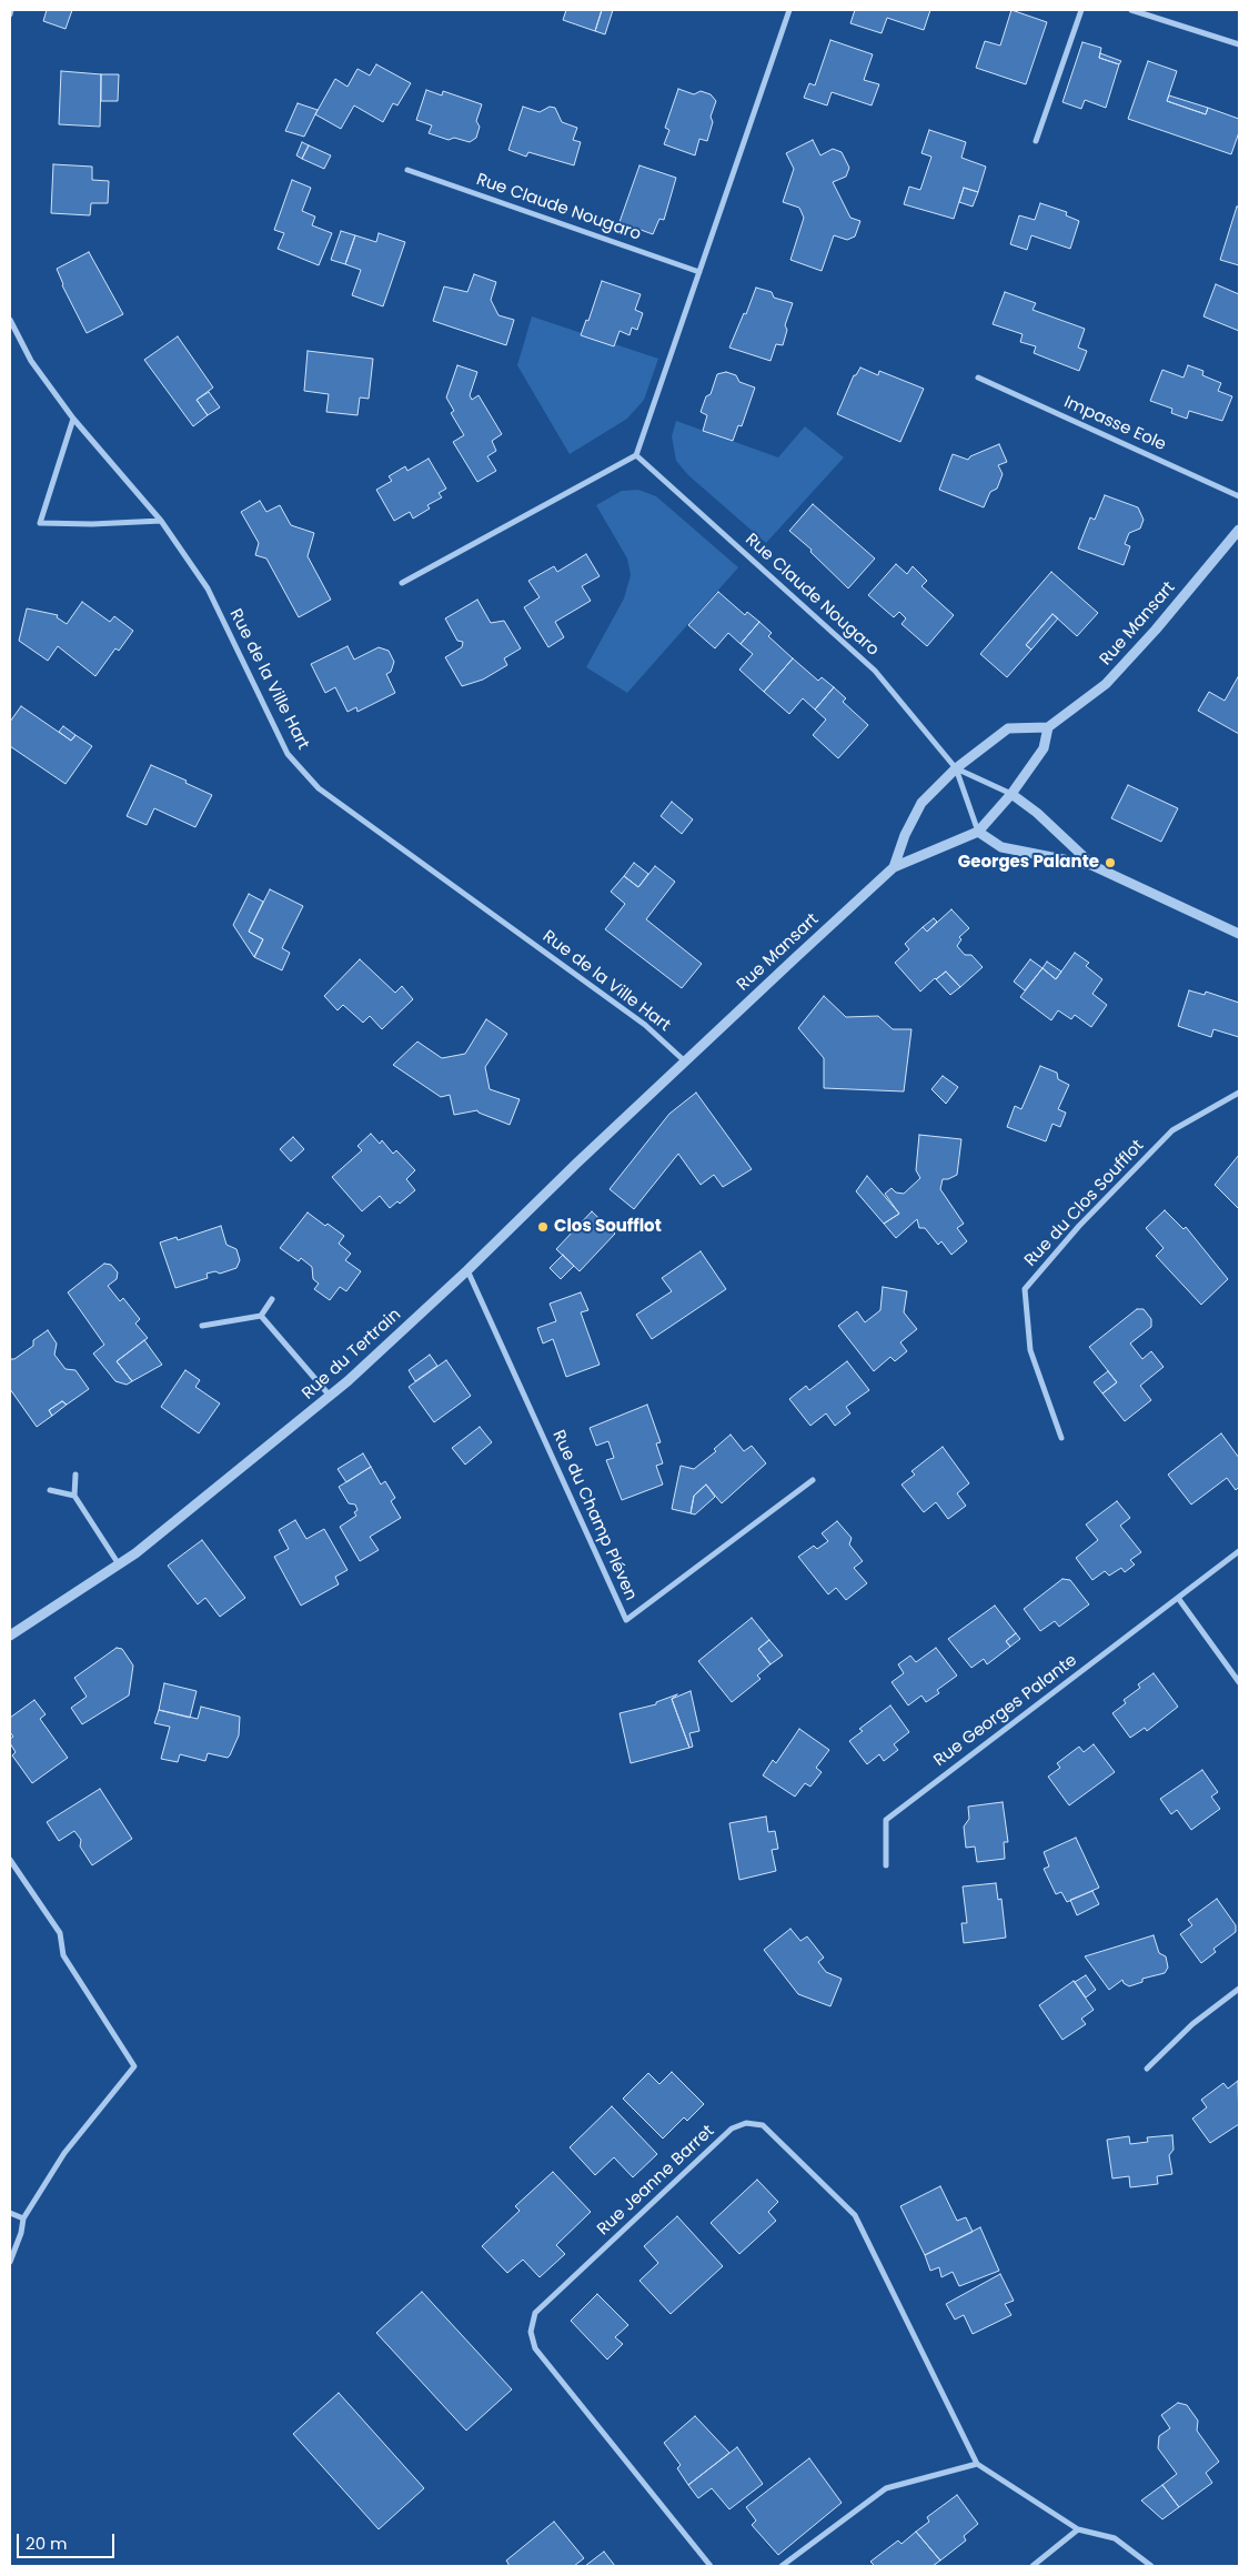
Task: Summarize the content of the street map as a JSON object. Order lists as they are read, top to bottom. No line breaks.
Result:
{"streets":{"street":["Rue Claude Nougaro","Impasse Eole","Rue Mansart","Rue de la Ville Hart","Rue du Clos Soufflot","Rue du Tertrain","Rue du Champ Pléven","Rue Georges Palante","Rue Jeanne Barret"]},"crossings":[["Rue Claude Nougaro","Rue Mansart"],["Rue Mansart","Rue de la Ville Hart"],["Rue Mansart","Rue du Tertrain"],["Rue de la Ville Hart","Rue du Tertrain"],["Rue du Tertrain","Rue du Champ Pléven"]],"places":["Georges Palante","Clos Soufflot"],"scale_bar":"20 m"}
